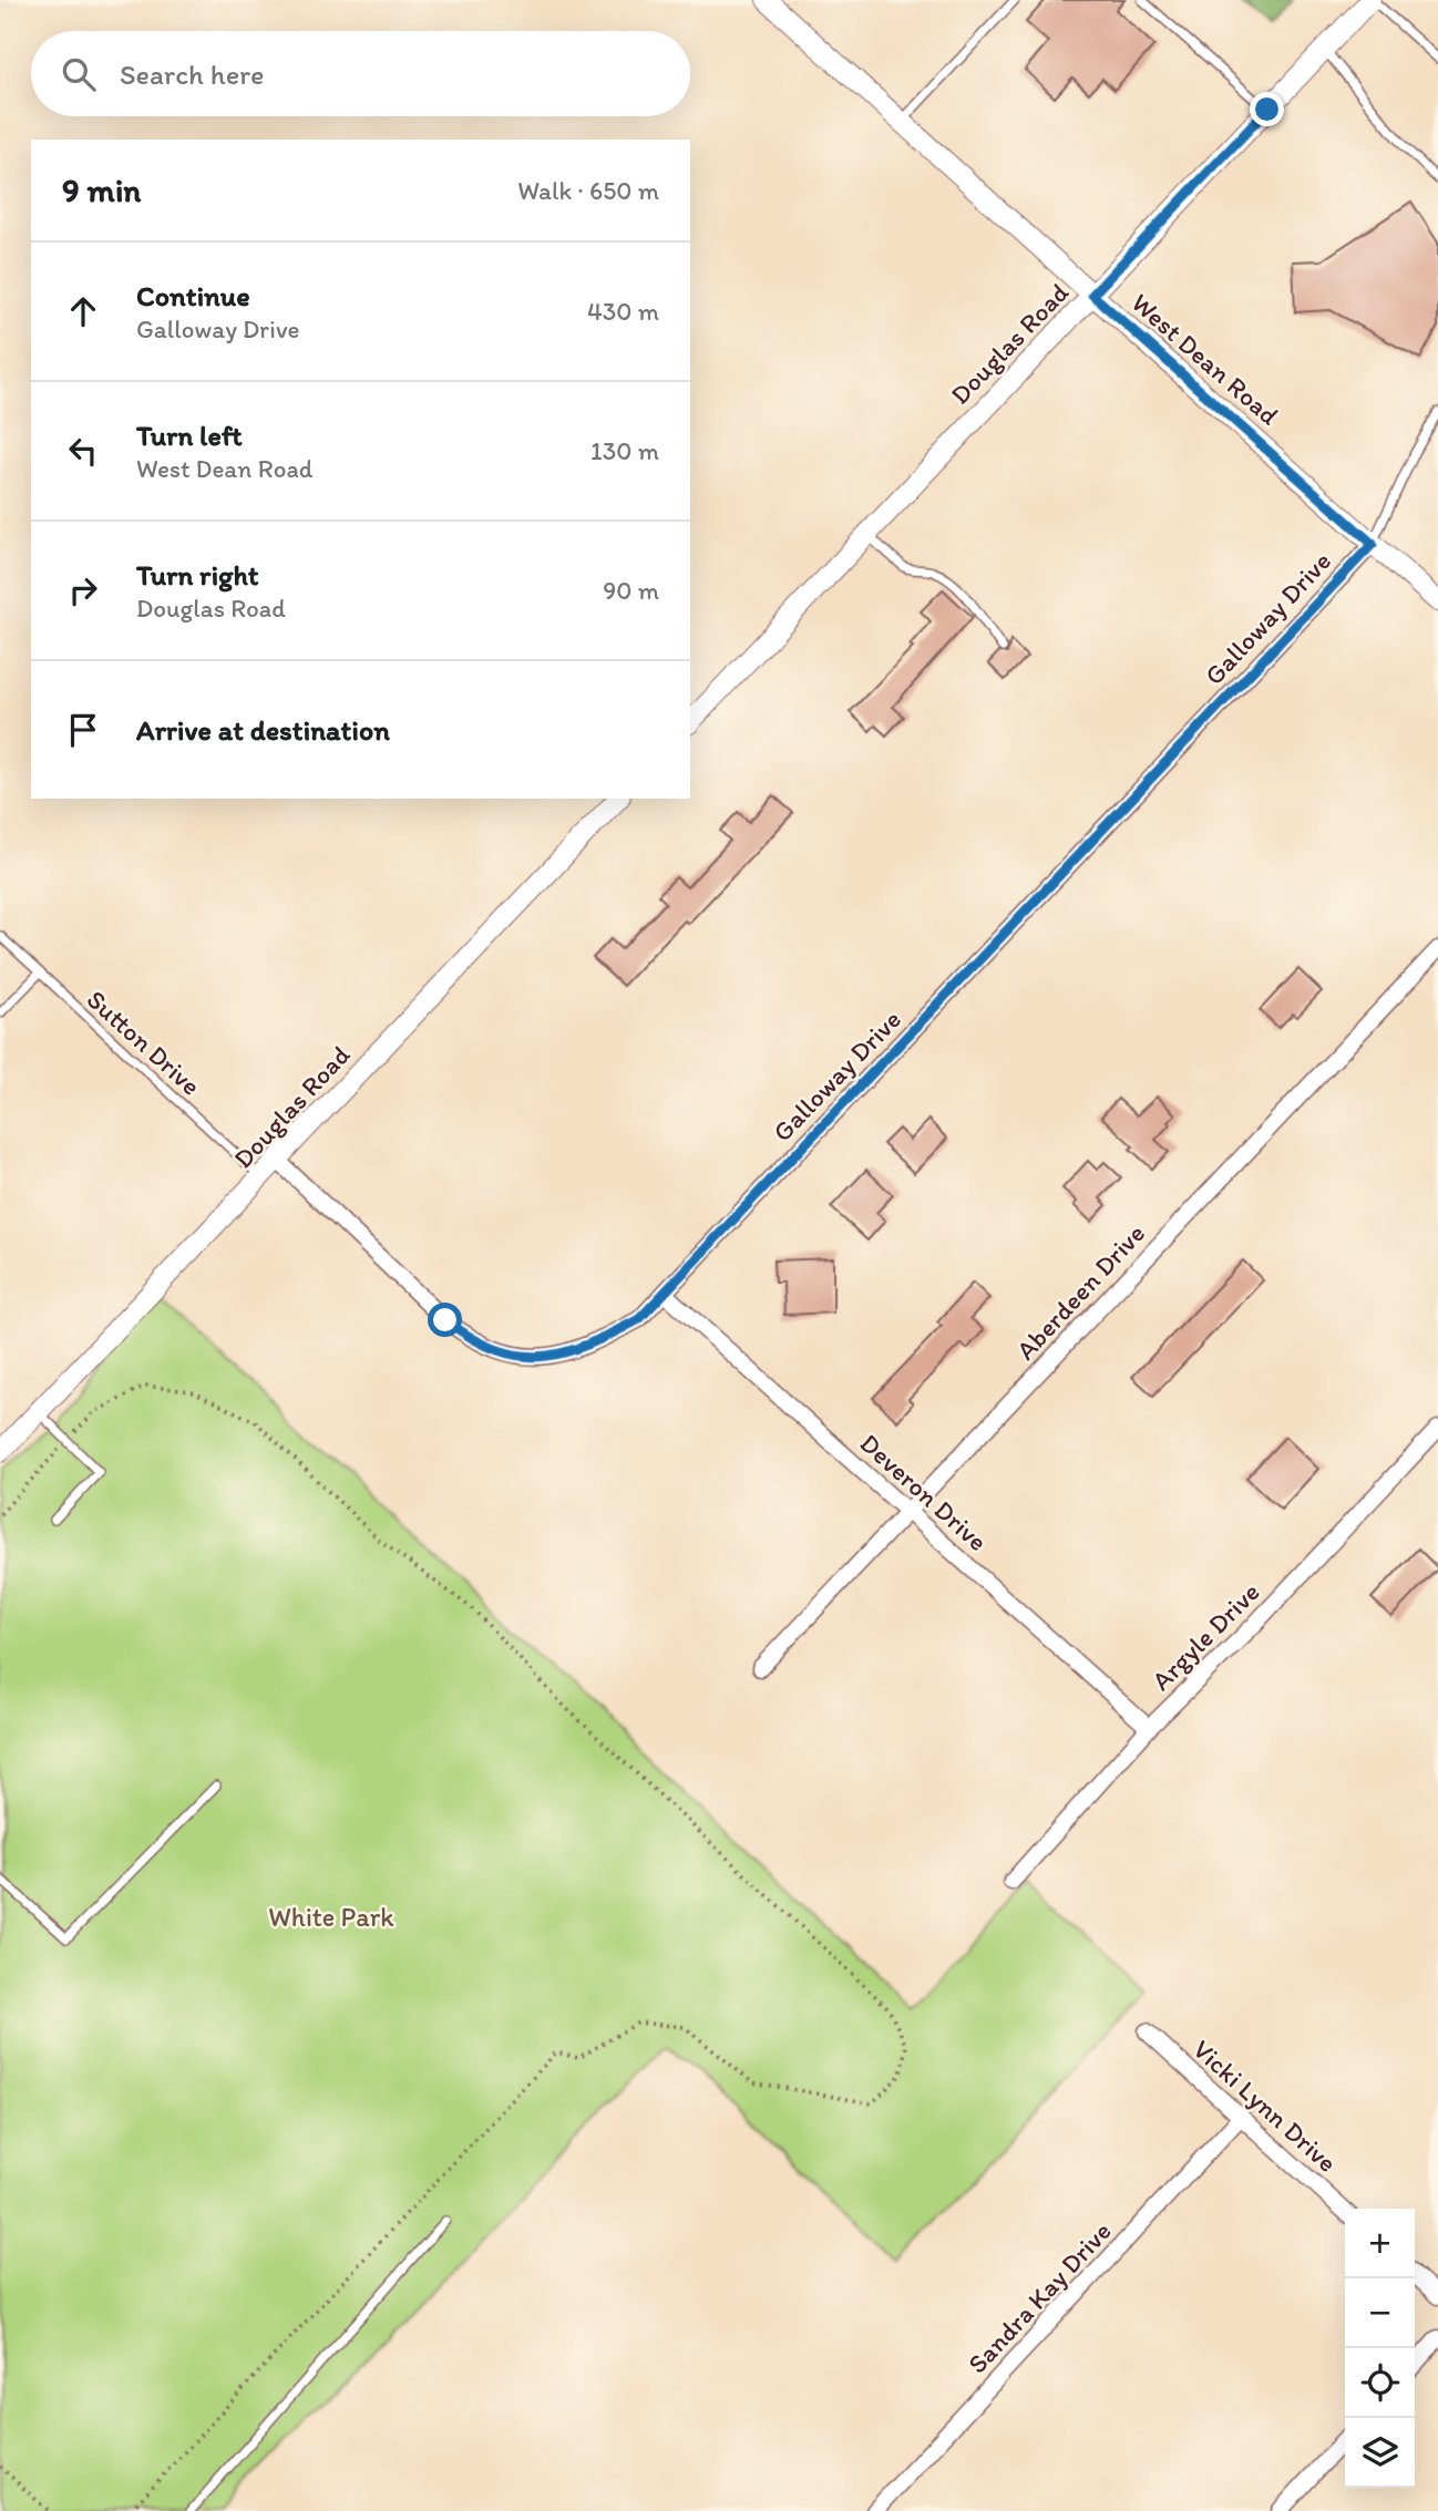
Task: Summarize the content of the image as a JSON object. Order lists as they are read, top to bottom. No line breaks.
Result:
{"streets":{"street":["Douglas Road","West Dean Road","Galloway Drive","Aberdeen Drive","Deveron Drive","Argyle Drive","Vicki Lynn Drive","Sandra Kay Drive"],"lane":["Sutton Drive"]},"crossings":[["Douglas Road","West Dean Road"],["Douglas Road","Galloway Drive"],["Douglas Road","Sutton Drive"],["West Dean Road","Galloway Drive"],["Galloway Drive","Deveron Drive"],["Aberdeen Drive","Deveron Drive"],["Deveron Drive","Argyle Drive"],["Vicki Lynn Drive","Sandra Kay Drive"]],"parks":["White Park"],"page":{"search":"Search here","heading":["9 min","Walk · 650 m"],"list":[["Continue","Galloway Drive","430 m"],["Turn left","West Dean Road","130 m"],["Turn right","Douglas Road","90 m"],"Arrive at destination"],"map_buttons":["+","−"]}}
